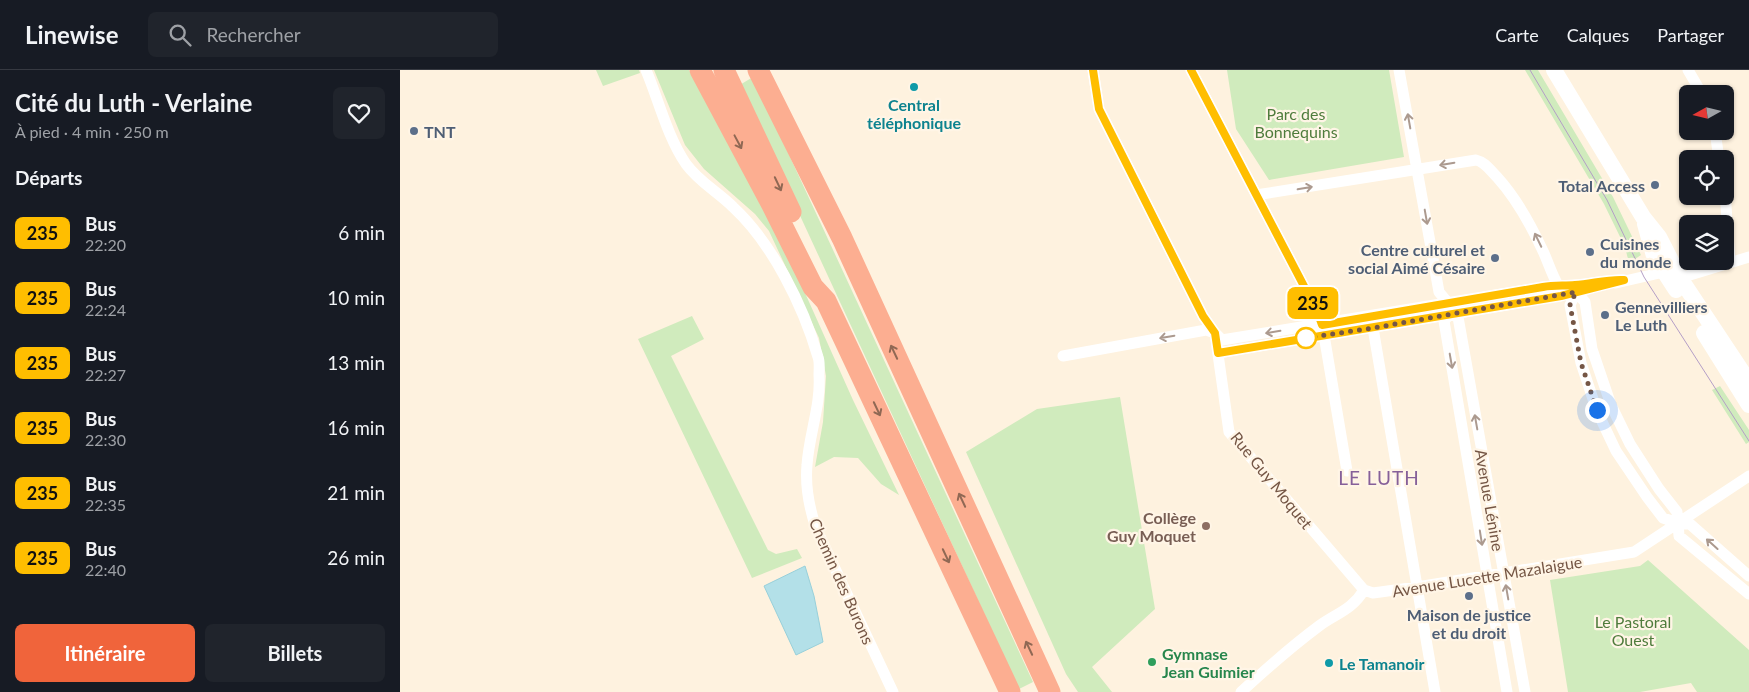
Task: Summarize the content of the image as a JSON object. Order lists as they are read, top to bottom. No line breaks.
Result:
{"streets":{"street":["Rue Guy Moquet","Avenue Lénine","Avenue Lucette Mazalaigue","Chemin des Burons"]},"crossings":[["Rue Guy Moquet","Avenue Lucette Mazalaigue"],["Avenue Lénine","Avenue Lucette Mazalaigue"]],"districts":["LE LUTH"],"parks":["Parc des Bonnequins","Le Pastoral Ouest"],"places":["Central téléphonique","TNT","Total Access","Cuisines du monde","Centre culturel et social Aimé Césaire","Gennevilliers Le Luth","Collège Guy Moquet","Maison de justice et du droit","Gymnase Jean Guimier","Le Tamanoir"],"lines":["bus line 235"],"north":"left","page":{"header":"Linewise","search":"Rechercher","nav":["Carte","Calques","Partager"],"heading":[["Cité du Luth - Verlaine","À pied · 4 min · 250 m"],"Départs"],"on_map":"235","list":[{"mark":"235","name":"Bus","note":"22:20","value":"6 min"},{"mark":"235","name":"Bus","note":"22:24","value":"10 min"},{"mark":"235","name":"Bus","note":"22:27","value":"13 min"},{"mark":"235","name":"Bus","note":"22:30","value":"16 min"},{"mark":"235","name":"Bus","note":"22:35","value":"21 min"},{"mark":"235","name":"Bus","note":"22:40","value":"26 min"}],"buttons":["Itinéraire","Billets"]}}
